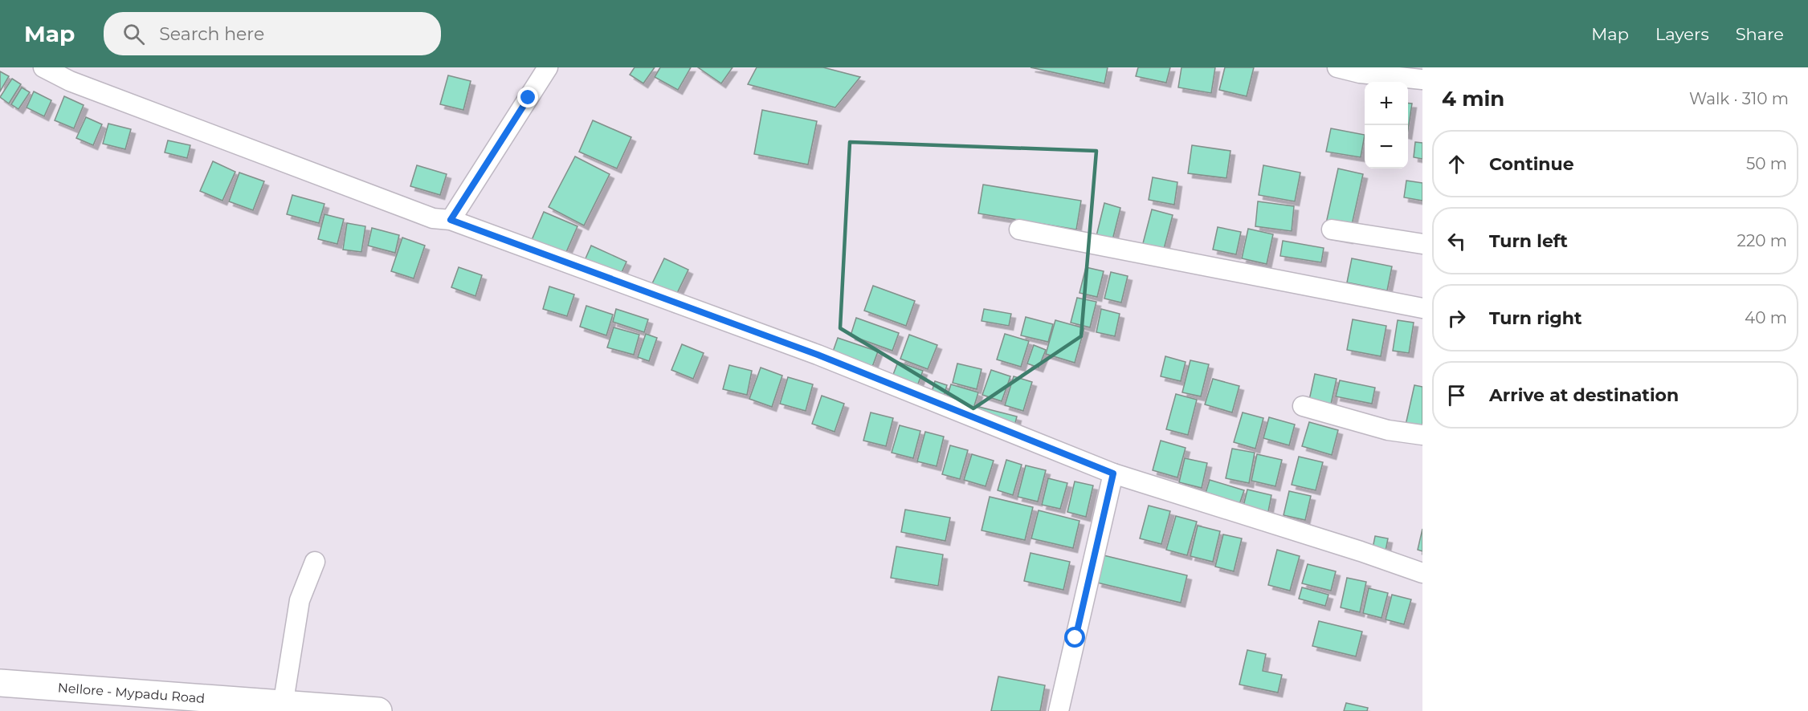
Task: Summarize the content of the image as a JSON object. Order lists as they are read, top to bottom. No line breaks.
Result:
{"streets":{"main road":["Nellore - Mypadu Road"]},"page":{"header":"Map","search":"Search here","nav":["Map","Layers","Share"],"heading":["4 min","Walk · 310 m"],"map_buttons":["+","−"],"list":[["Continue","50 m"],["Turn left","220 m"],["Turn right","40 m"],"Arrive at destination"]}}
